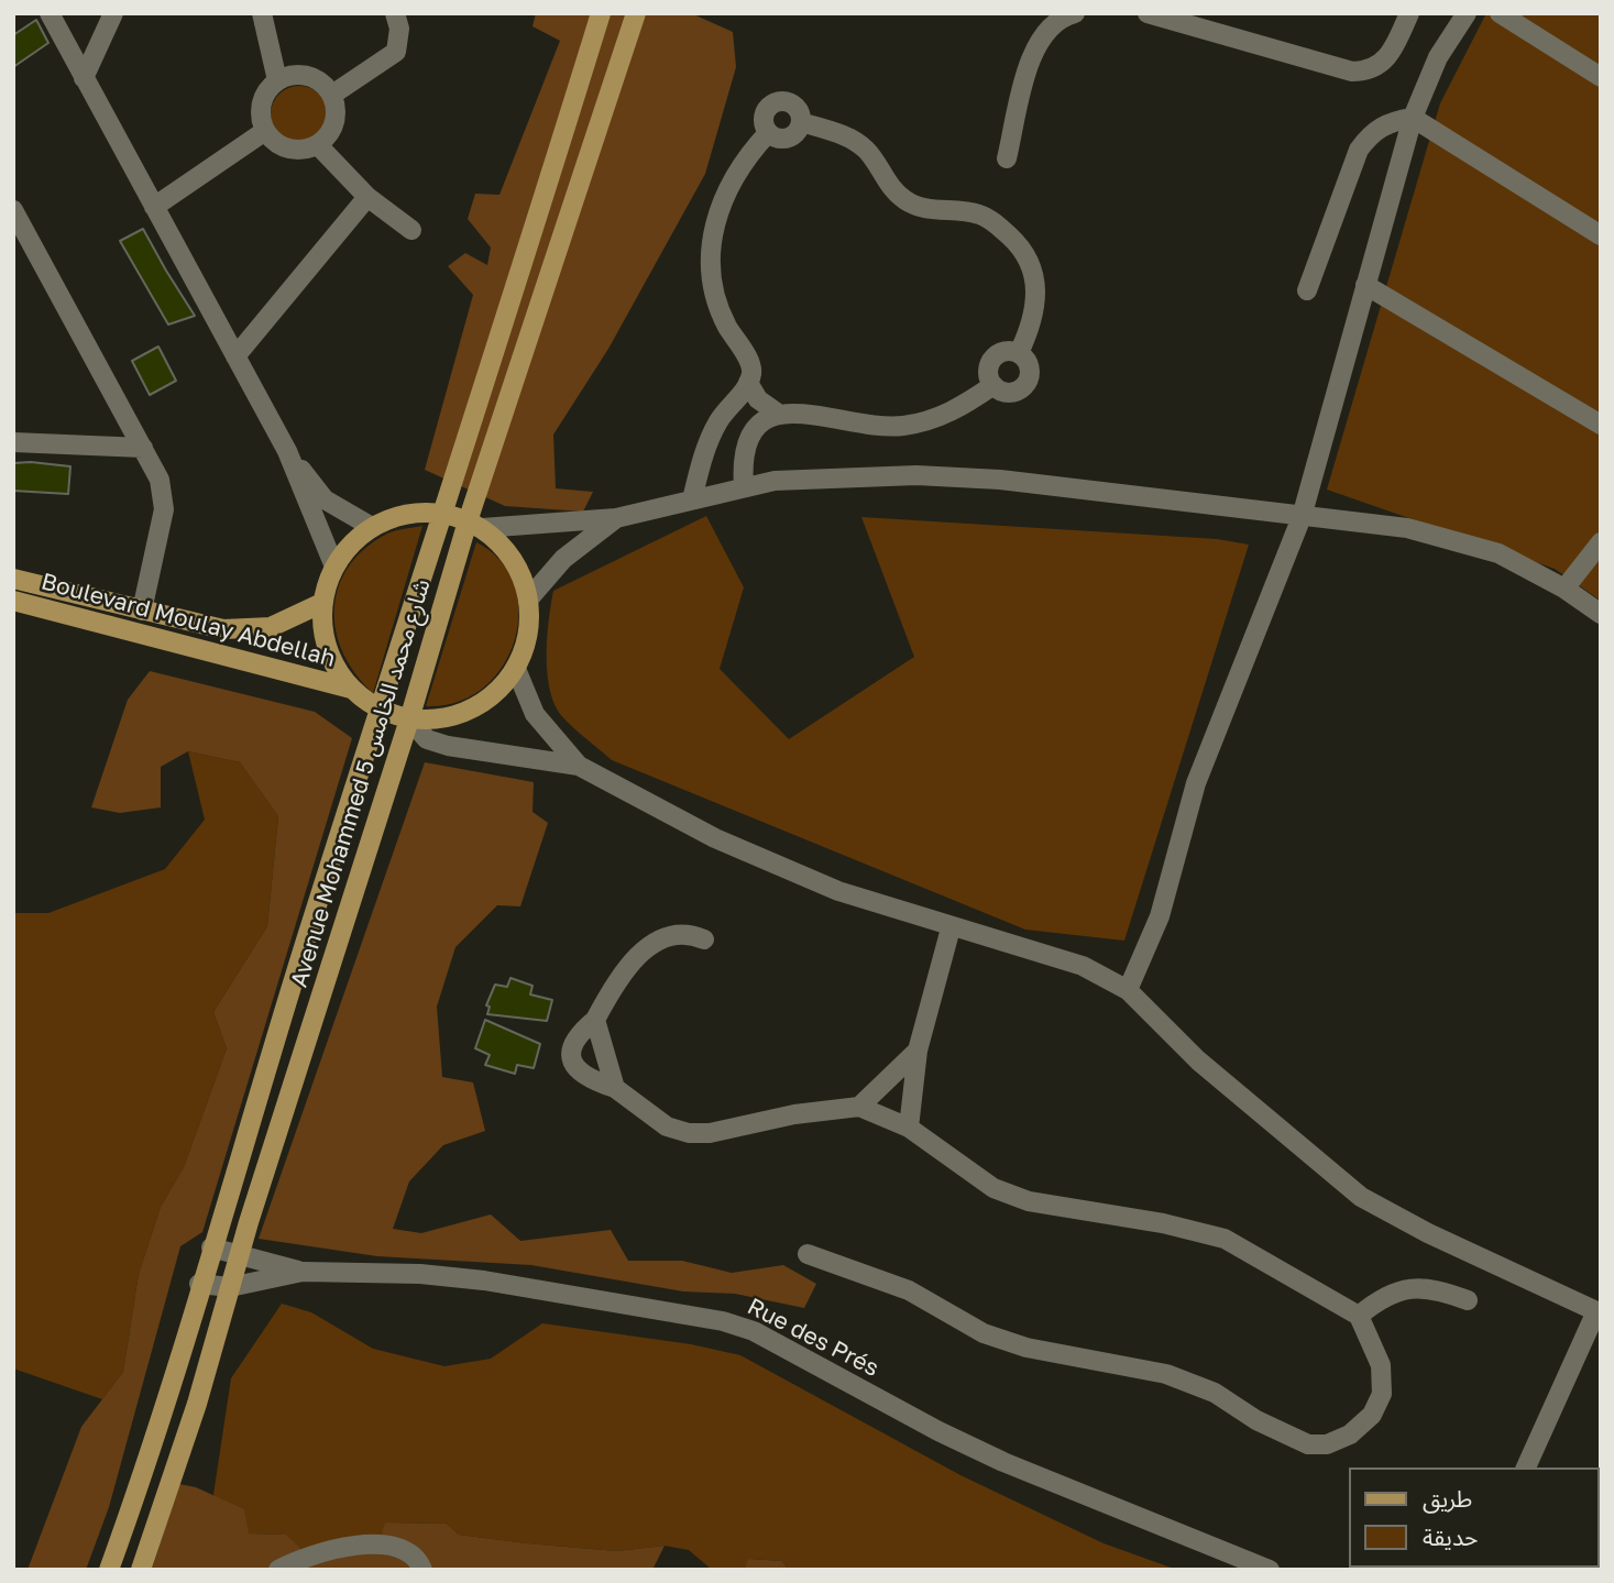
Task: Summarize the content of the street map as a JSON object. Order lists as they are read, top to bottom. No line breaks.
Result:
{"streets":{"main road":["Boulevard Moulay Abdellah","Avenue Mohammed 5 شارع محمد الخامس"],"street":["Rue des Prés"]},"crossings":[["Avenue Mohammed 5 شارع محمد الخامس","Rue des Prés"]],"legend":["طريق","حديقة"]}
